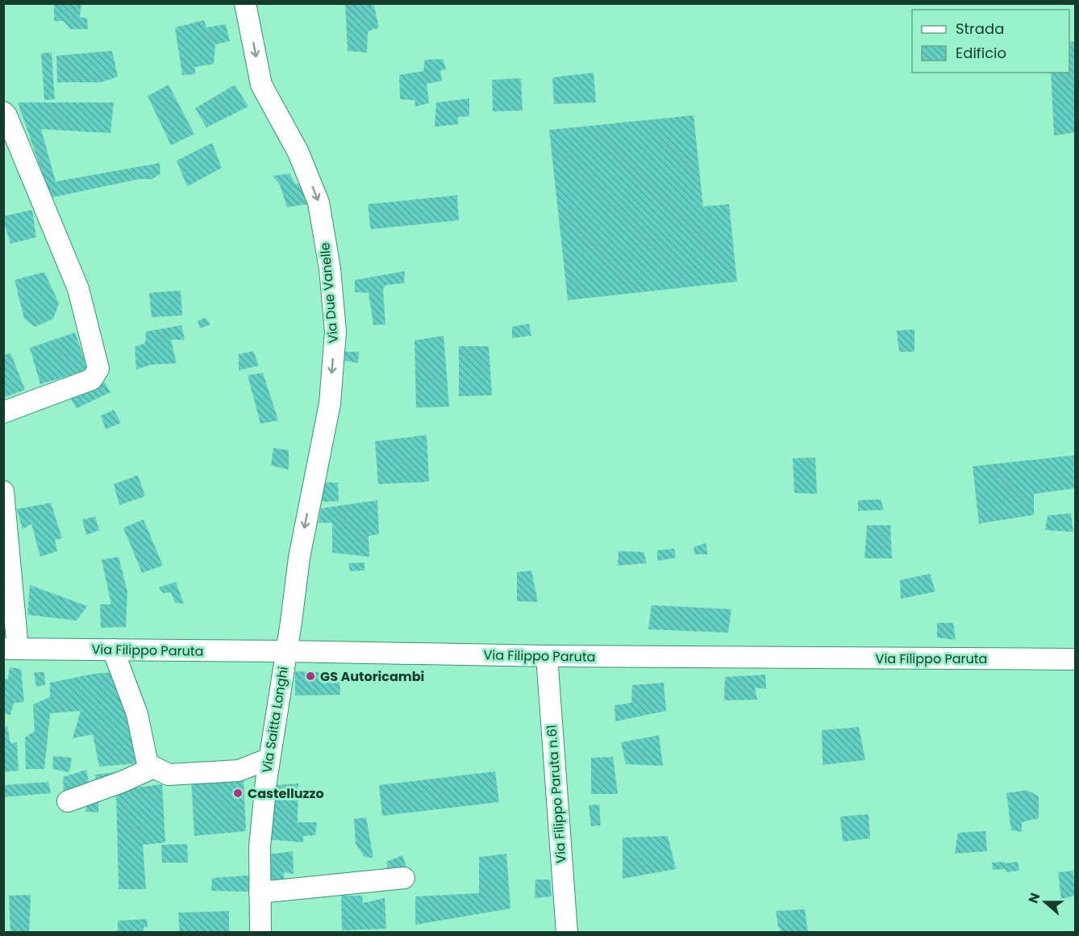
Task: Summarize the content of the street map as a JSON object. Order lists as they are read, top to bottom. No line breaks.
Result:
{"streets":{"street":["Via Due Vanelle","Via Filippo Paruta","Via Saitta Longhi","Via Filippo Paruta n.61"]},"crossings":[["Via Due Vanelle","Via Filippo Paruta"],["Via Due Vanelle","Via Saitta Longhi"],["Via Filippo Paruta","Via Saitta Longhi"],["Via Filippo Paruta","Via Filippo Paruta n.61"]],"one_way":["Via Due Vanelle"],"places":["GS Autoricambi","Castelluzzo"],"legend":["Strada","Edificio"],"north":"left"}
